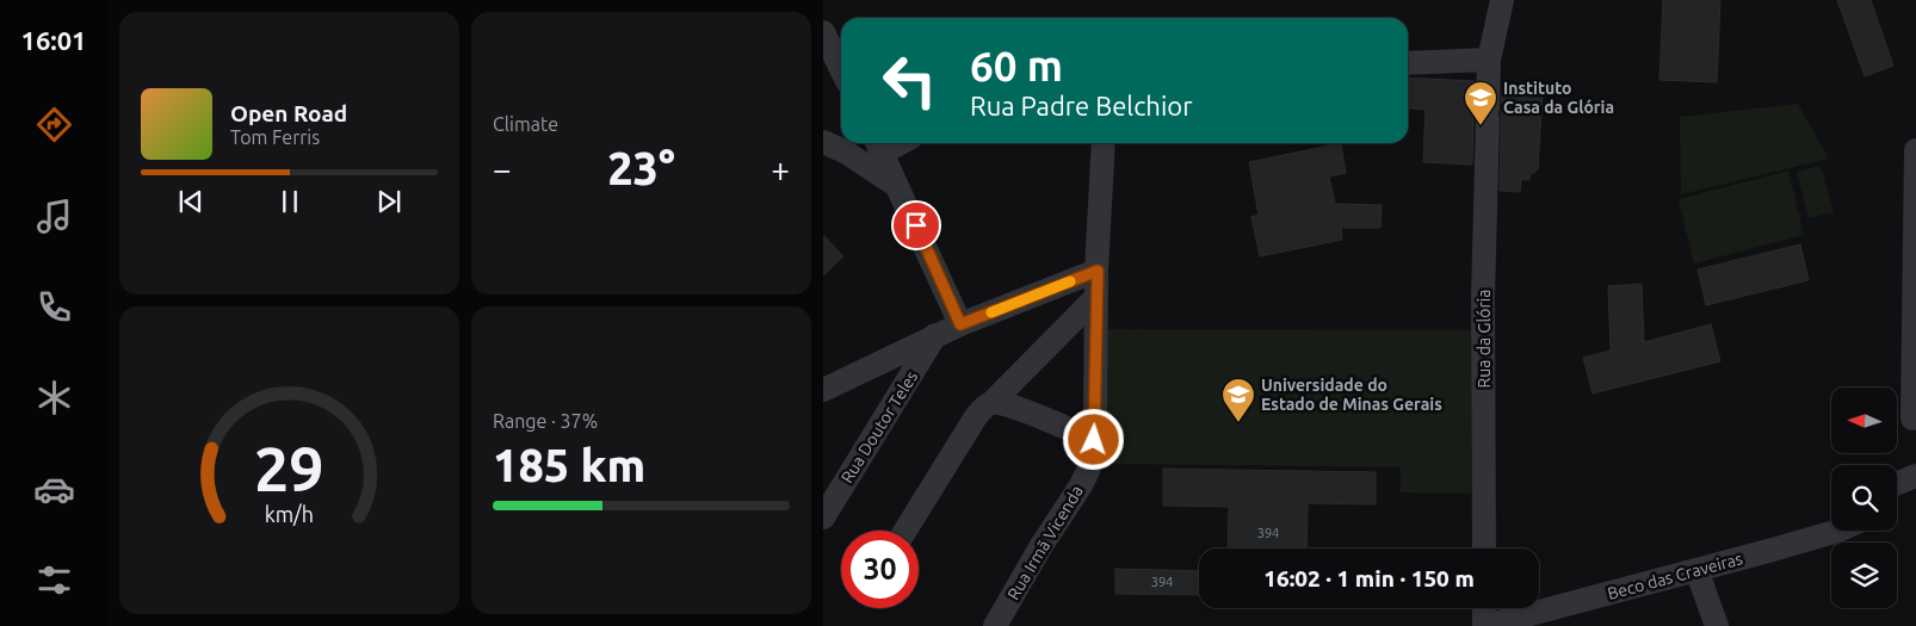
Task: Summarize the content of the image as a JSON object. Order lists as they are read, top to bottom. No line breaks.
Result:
{"streets":{"street":["Rua da Glória","Rua Doutor Teles","Rua Irmã Vicenda","Beco das Craveiras"]},"places":{"school or university":["Instituto Casa da Glória","Universidade do Estado de Minas Gerais"]},"house_numbers":["394","394"],"north":"left","page":{"tabs":"16:01","tile":["Climate",["Range · 37%","185 km"]],"turn":["60 m","Rua Padre Belchior"],"song":["Open Road","Tom Ferris"],"heat":["−","23°","+"],"limit":"30","trip":"16:02 · 1 min · 150 m","gauge":["29","km/h"]}}
